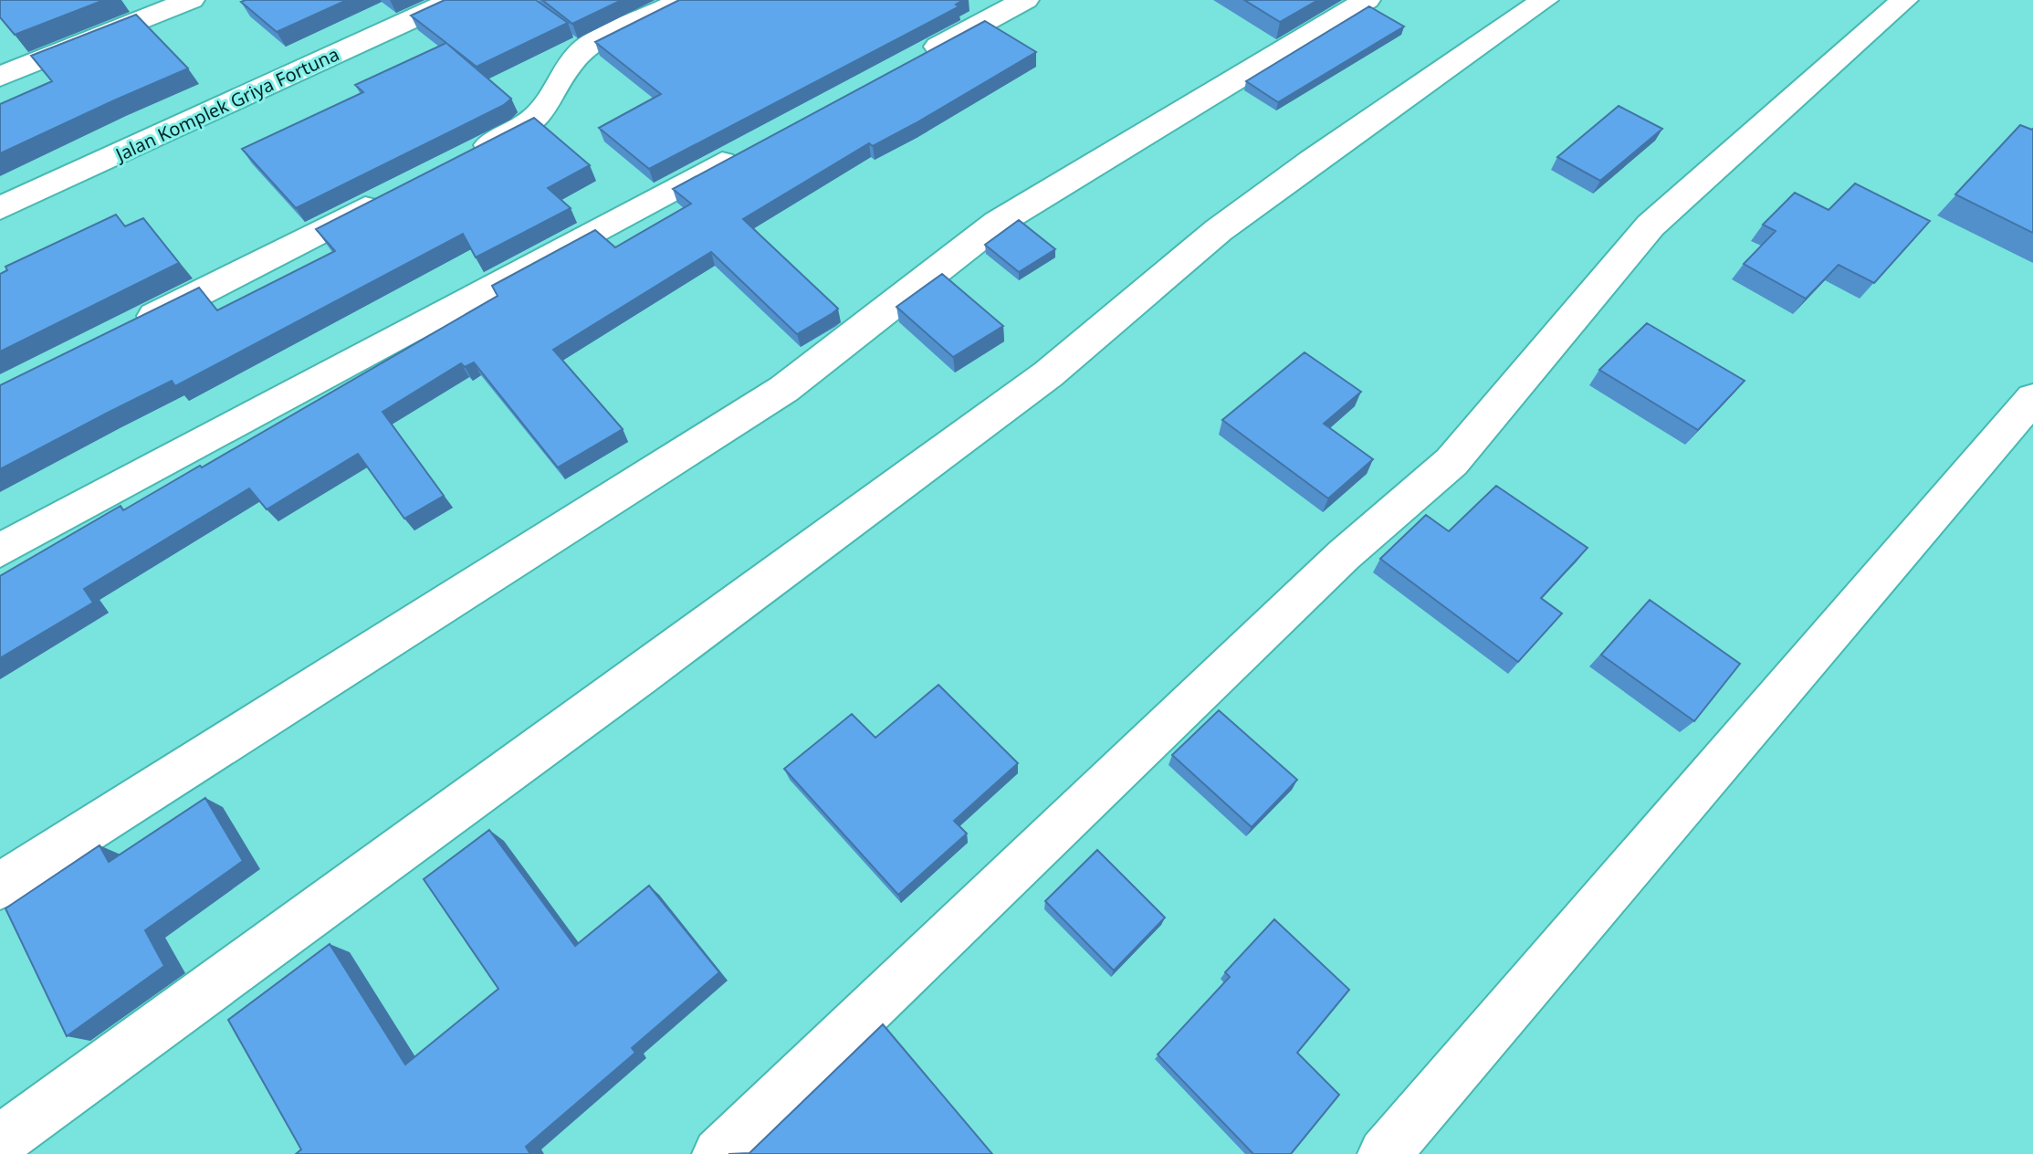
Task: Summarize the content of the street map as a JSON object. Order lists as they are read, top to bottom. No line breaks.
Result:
{"streets":{"street":["Jalan Komplek Griya Fortuna"]}}
